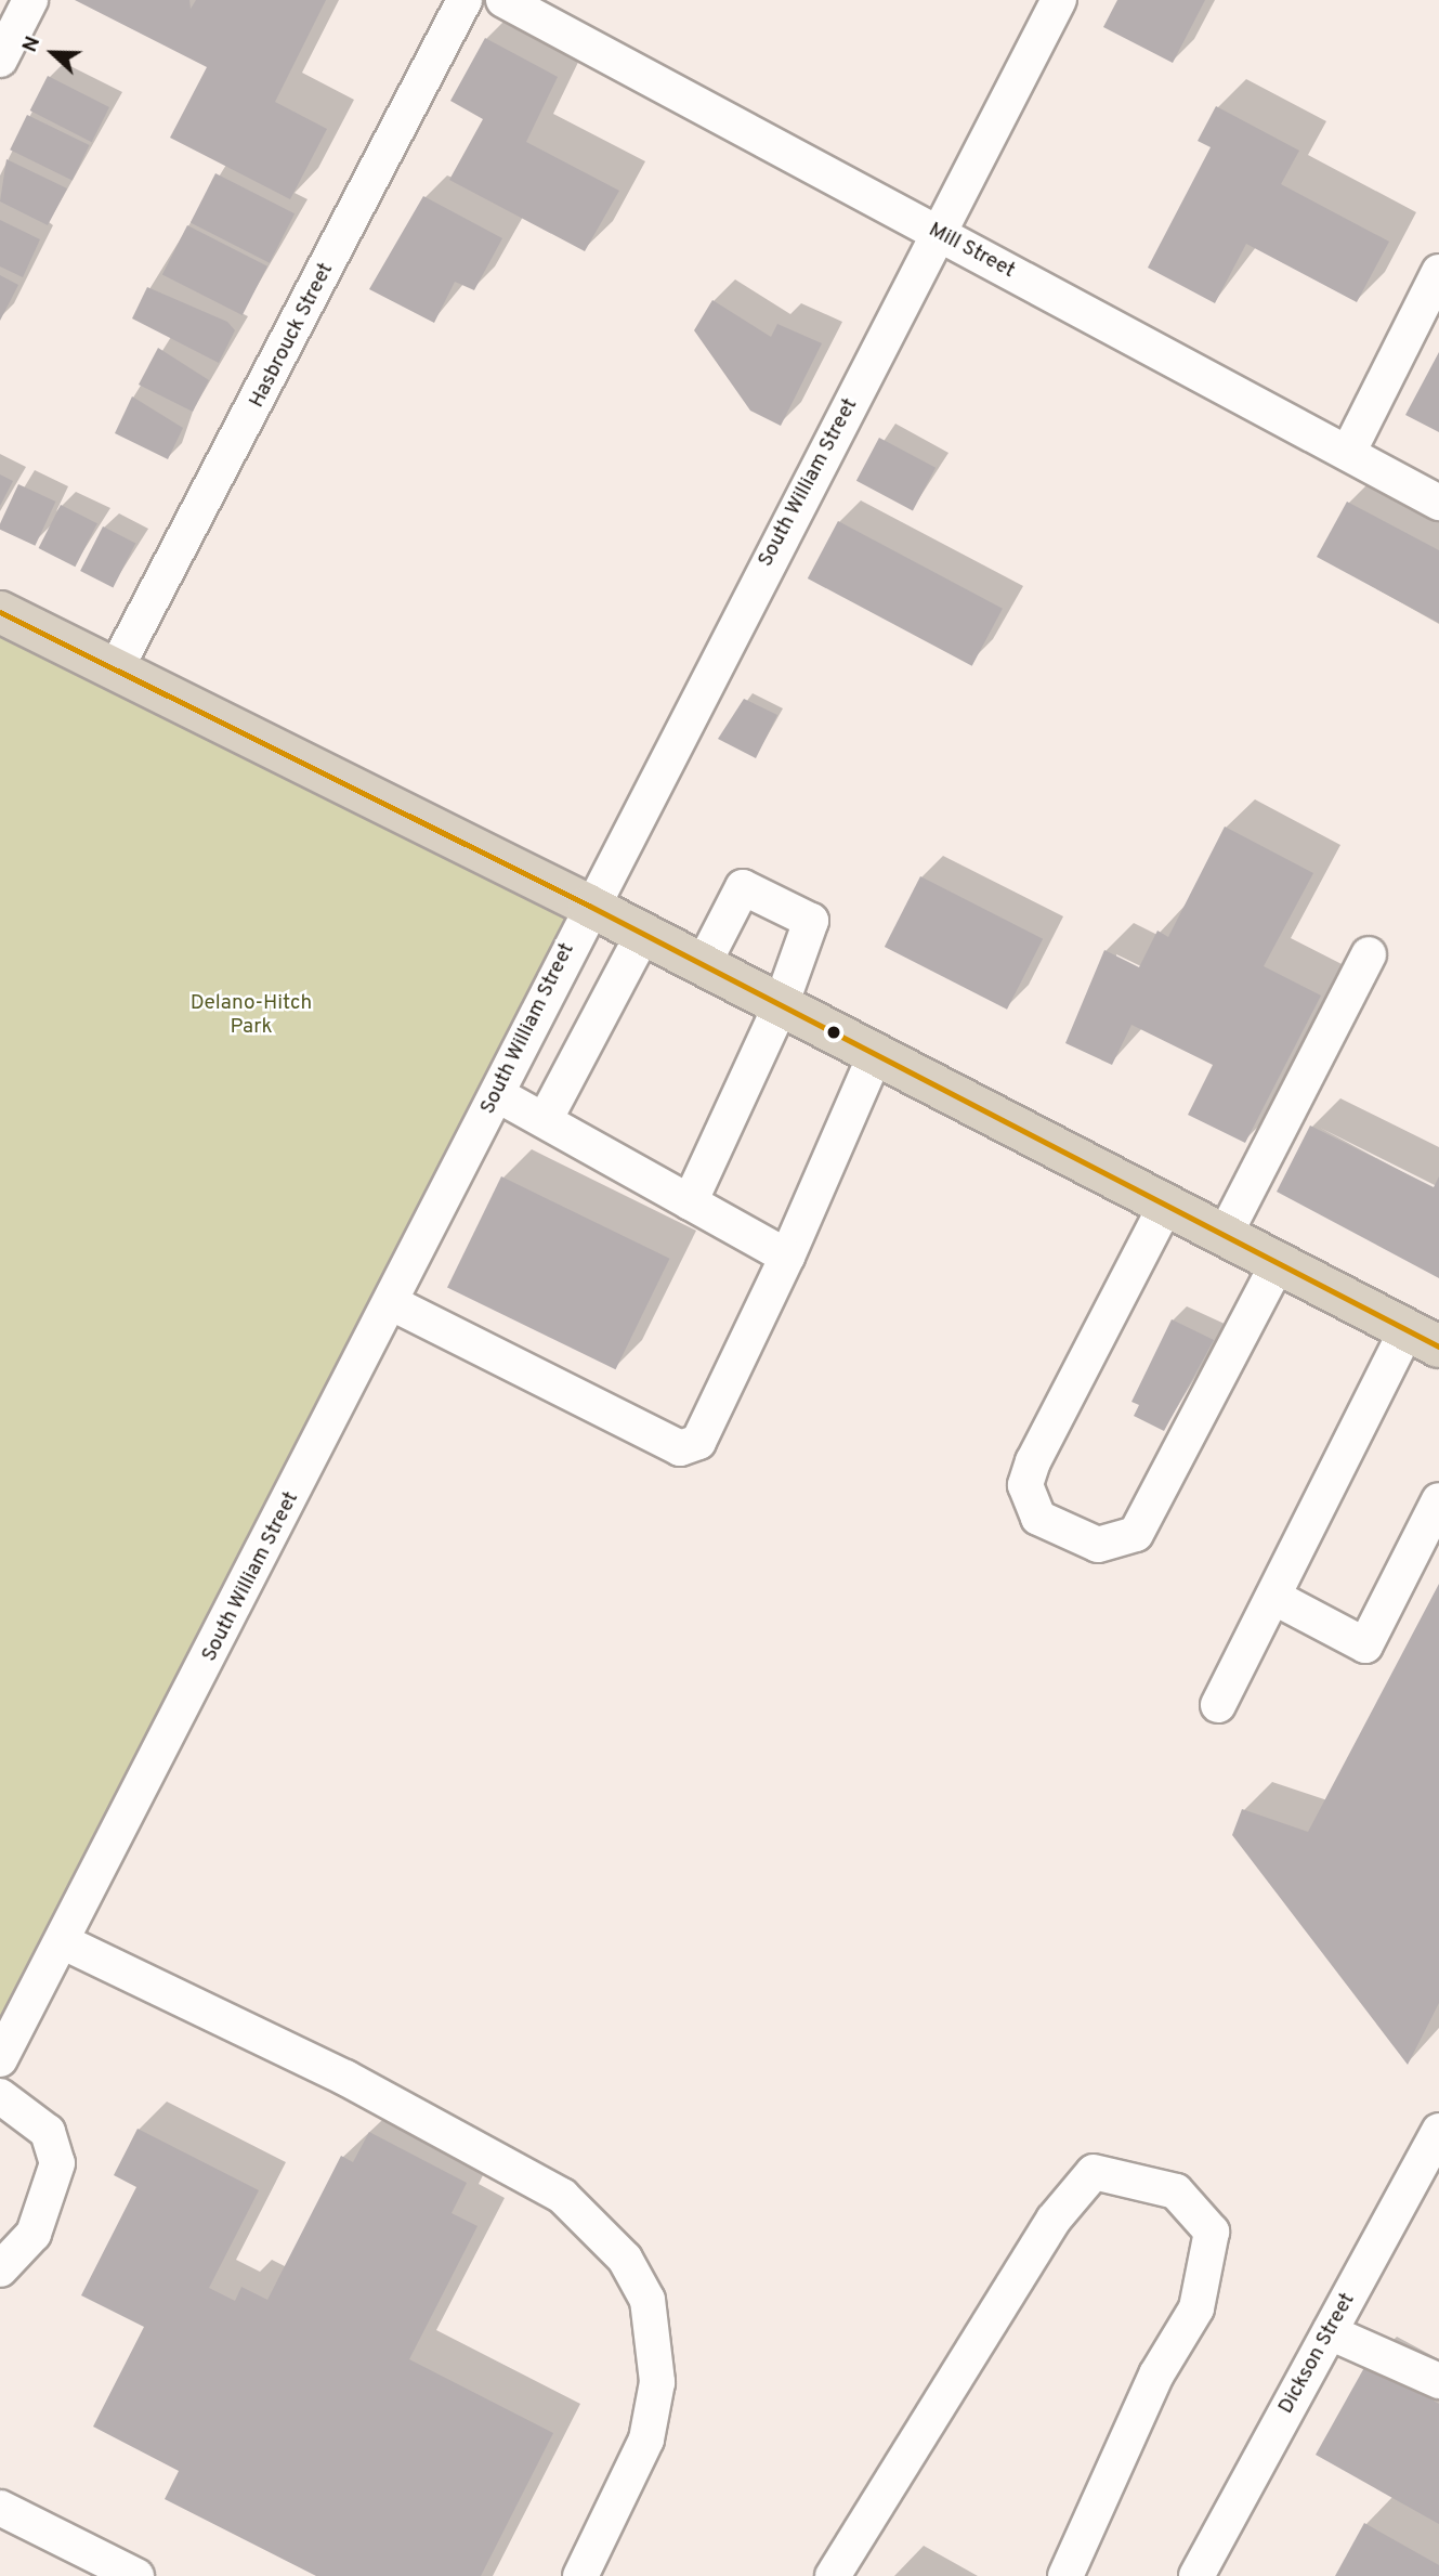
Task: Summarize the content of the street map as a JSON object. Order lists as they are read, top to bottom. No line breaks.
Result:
{"streets":{"street":["Mill Street","Hasbrouck Street","South William Street","Dickson Street"]},"crossings":[["Mill Street","South William Street"]],"parks":["Delano-Hitch Park"],"north":"left"}
